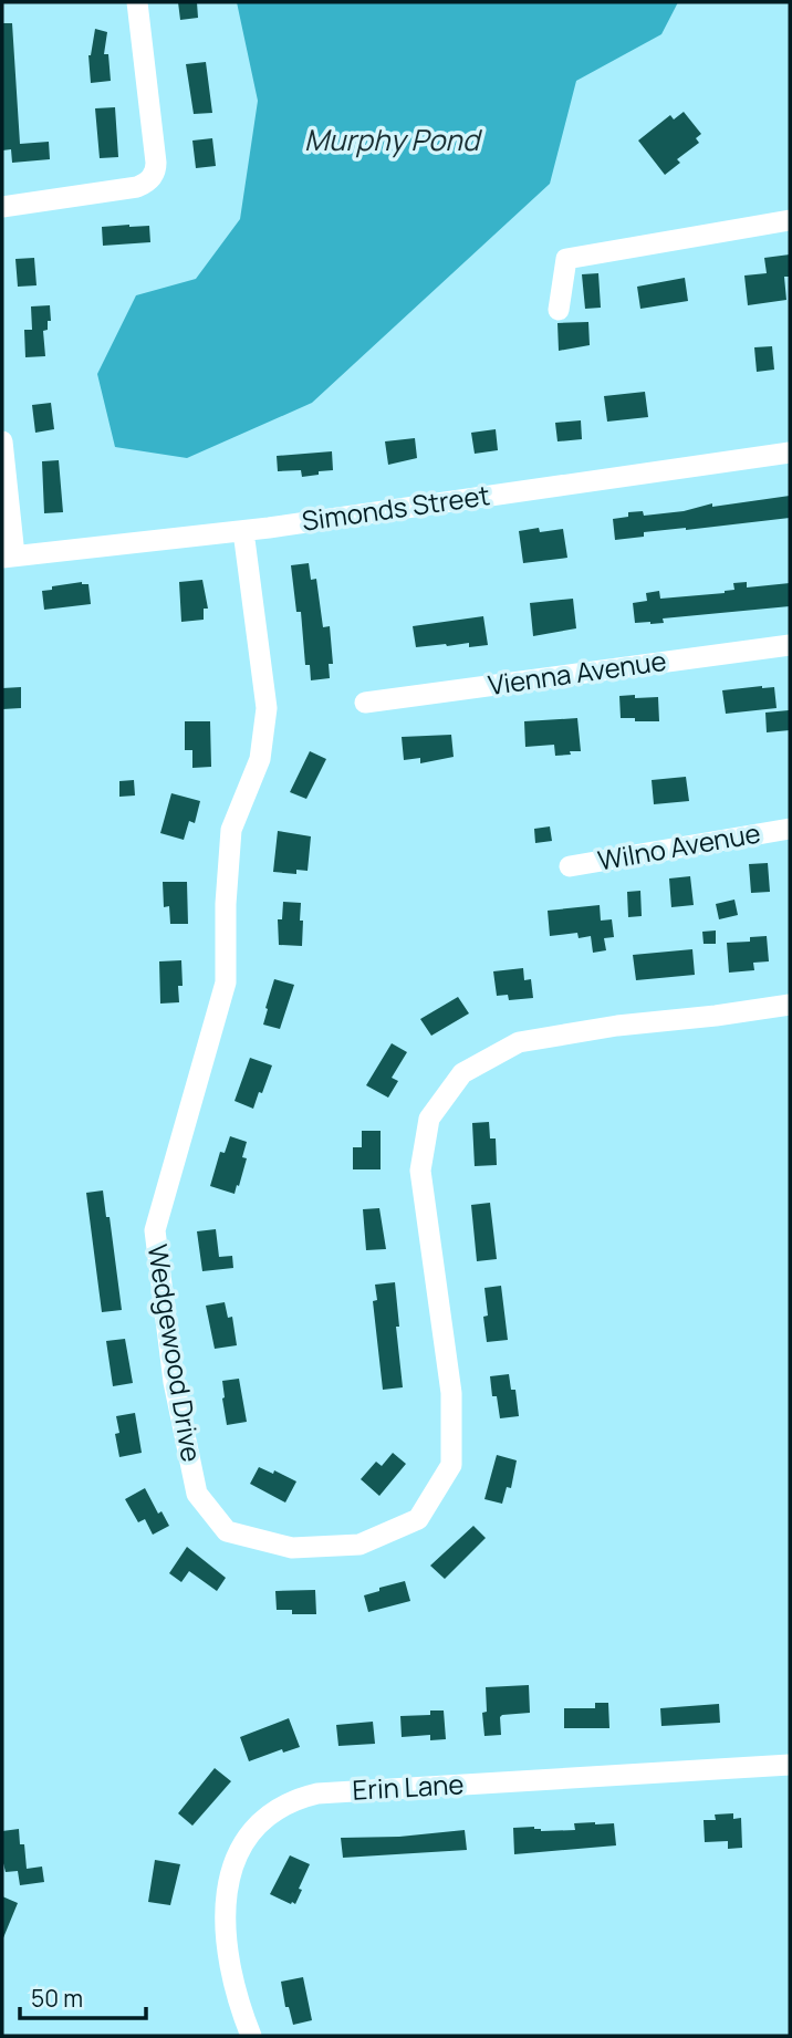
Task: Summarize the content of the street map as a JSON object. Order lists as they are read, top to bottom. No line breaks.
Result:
{"streets":{"street":["Simonds Street","Vienna Avenue","Wilno Avenue","Wedgewood Drive","Erin Lane"]},"crossings":[["Simonds Street","Wedgewood Drive"]],"water":["Murphy Pond"],"scale_bar":"50 m"}
